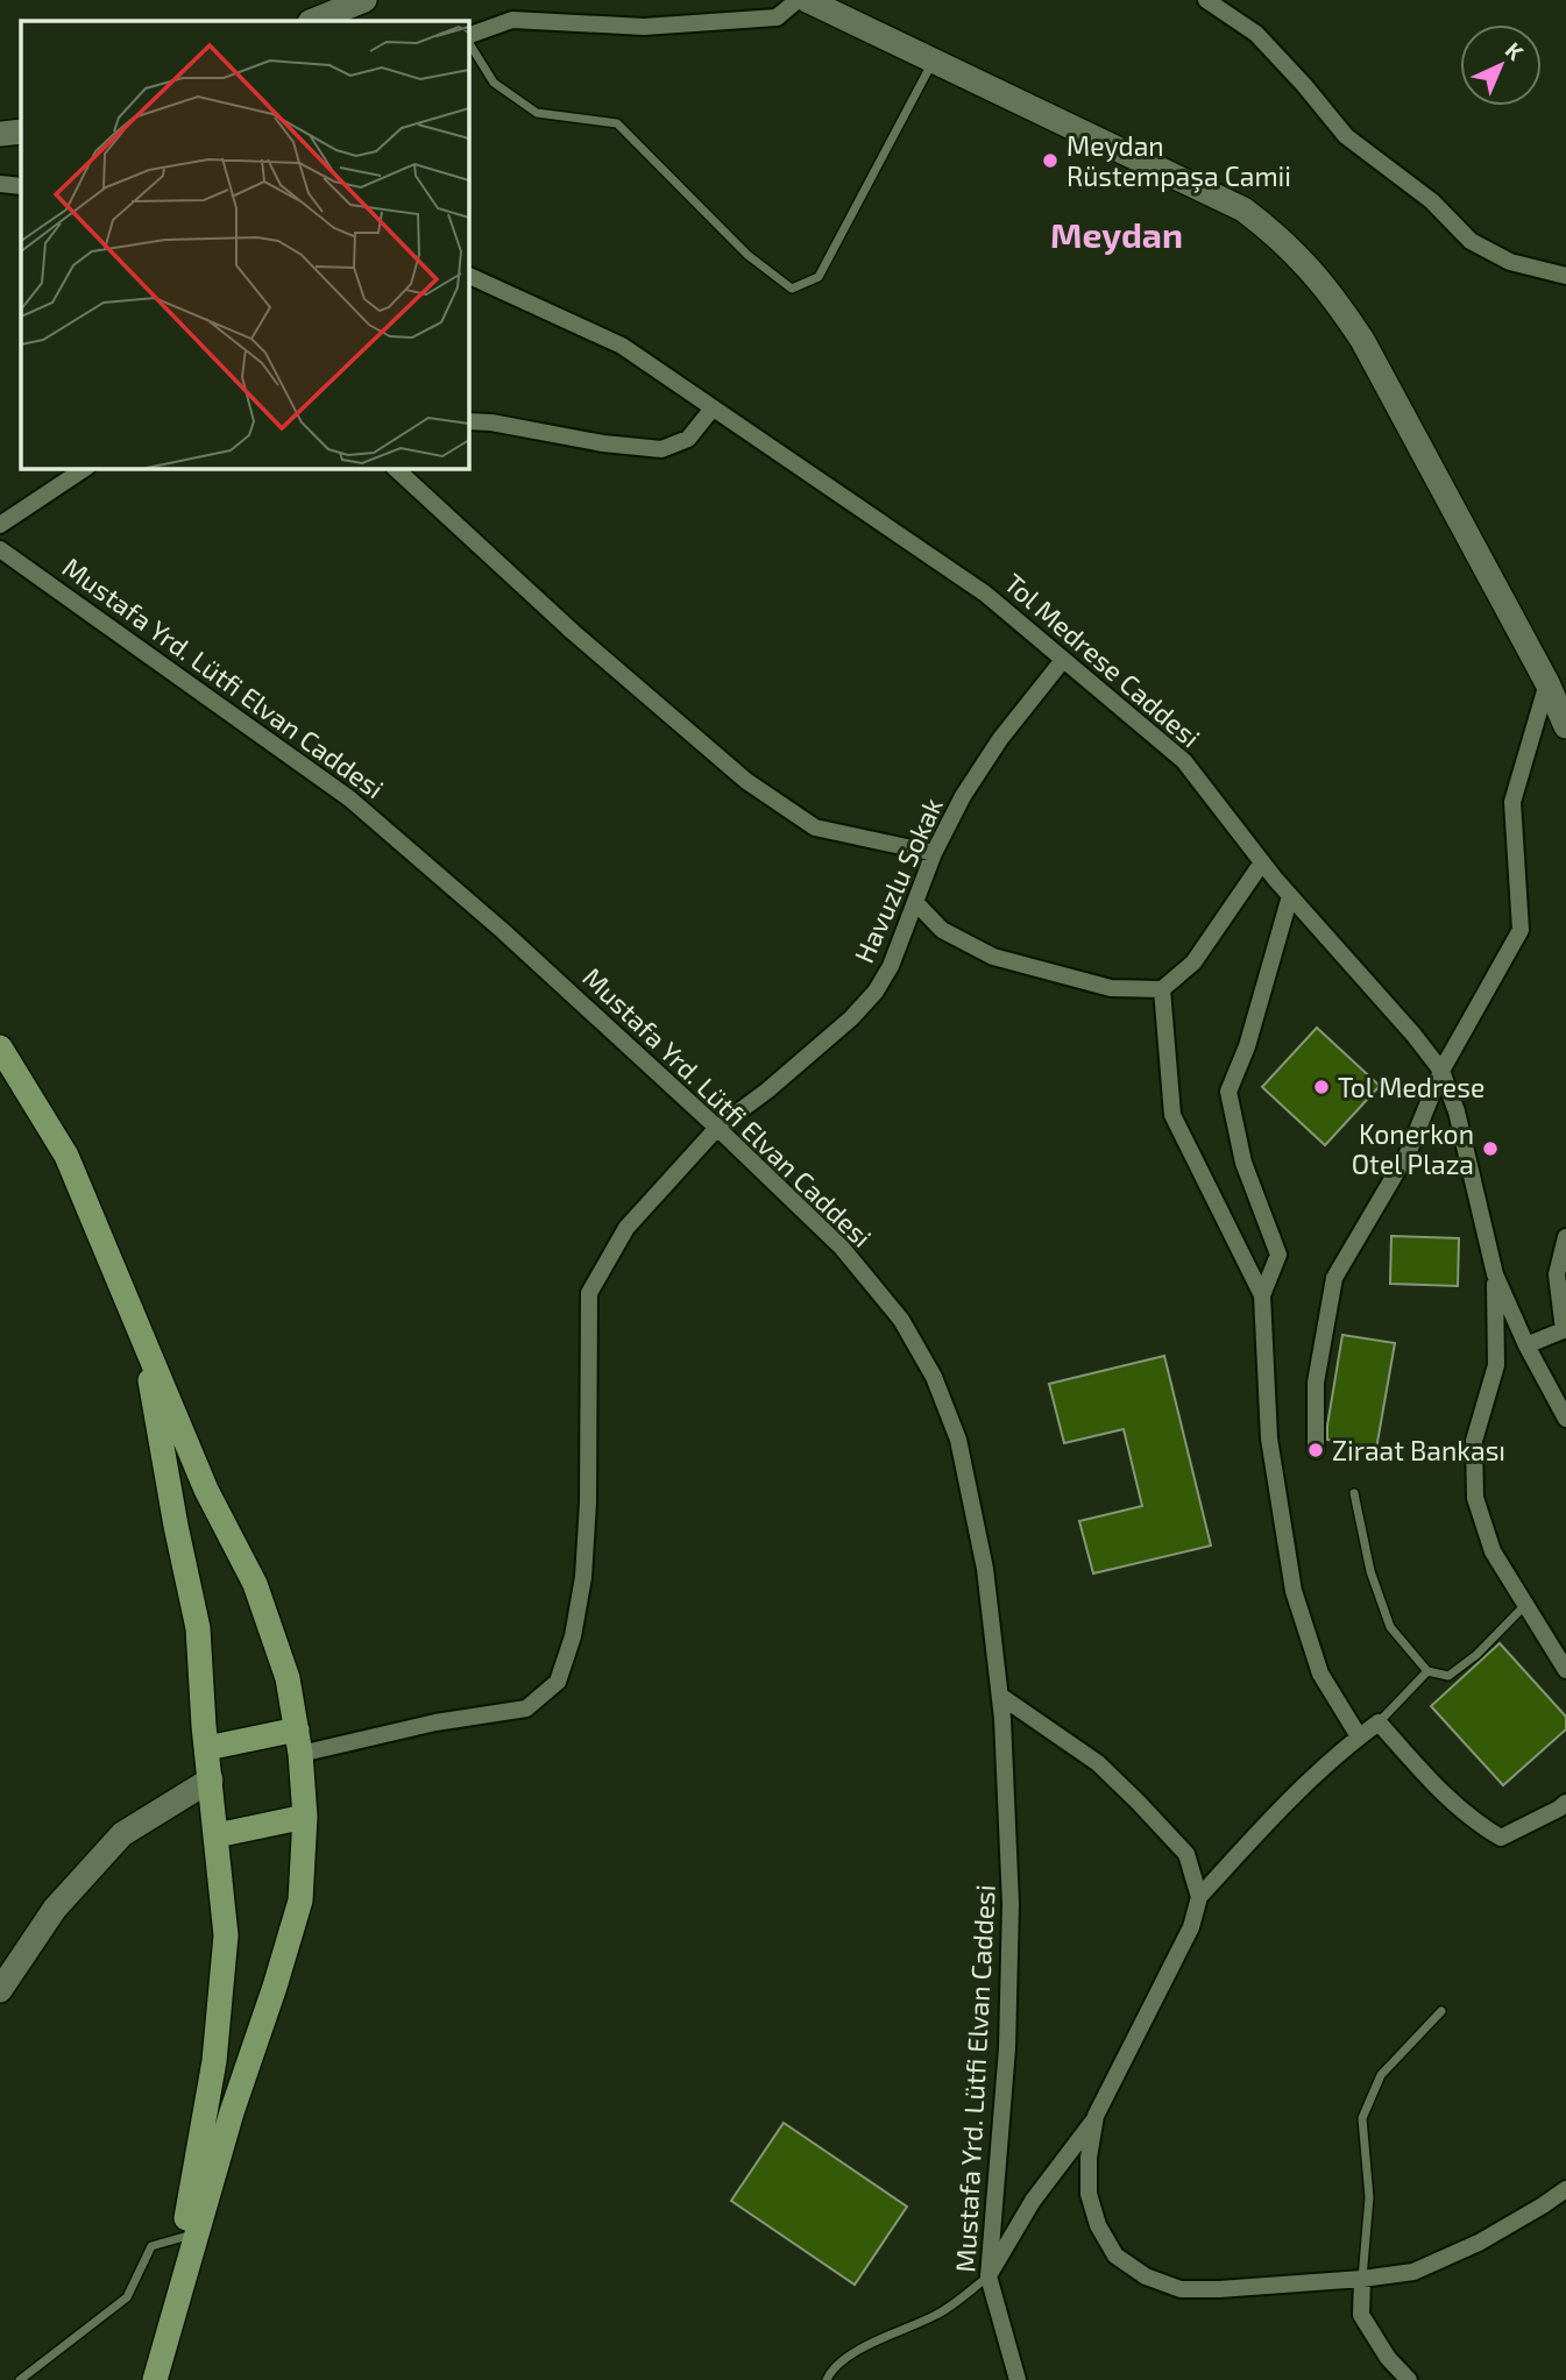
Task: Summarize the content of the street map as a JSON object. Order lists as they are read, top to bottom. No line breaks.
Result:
{"streets":{"street":["Tol Medrese Caddesi","Mustafa Yrd. Lütfi Elvan Caddesi","Havuzlu Sokak"]},"crossings":[["Tol Medrese Caddesi","Havuzlu Sokak"],["Mustafa Yrd. Lütfi Elvan Caddesi","Havuzlu Sokak"]],"districts":["Meydan"],"places":["Meydan Rüstempaşa Camii","Tol Medrese","Konerkon Otel Plaza","Ziraat Bankası"],"north":"top right"}
